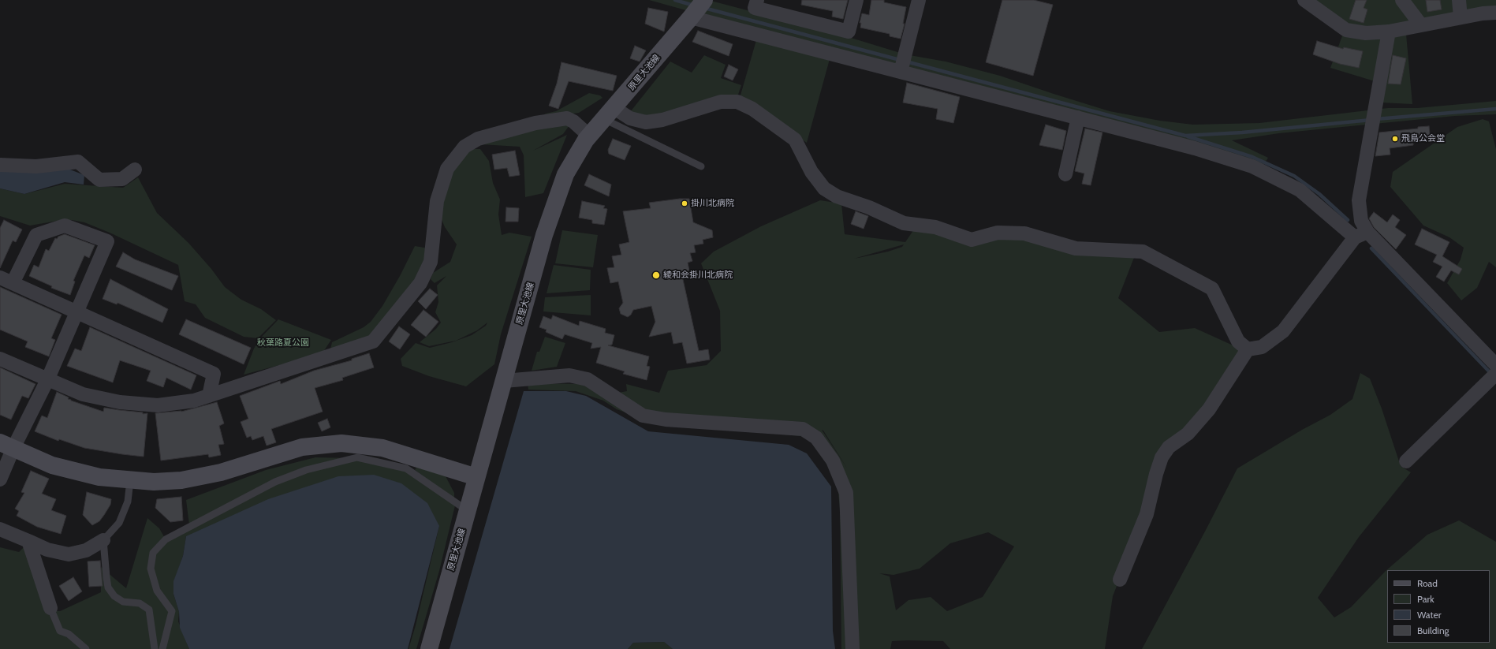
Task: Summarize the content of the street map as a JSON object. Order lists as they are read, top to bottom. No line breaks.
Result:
{"streets":{"main road":["原里大池線"]},"parks":["秋葉路夏公園"],"places":["飛鳥公会堂","掛川北病院","綾和会掛川北病院"],"legend":["Road","Park","Water","Building"]}
